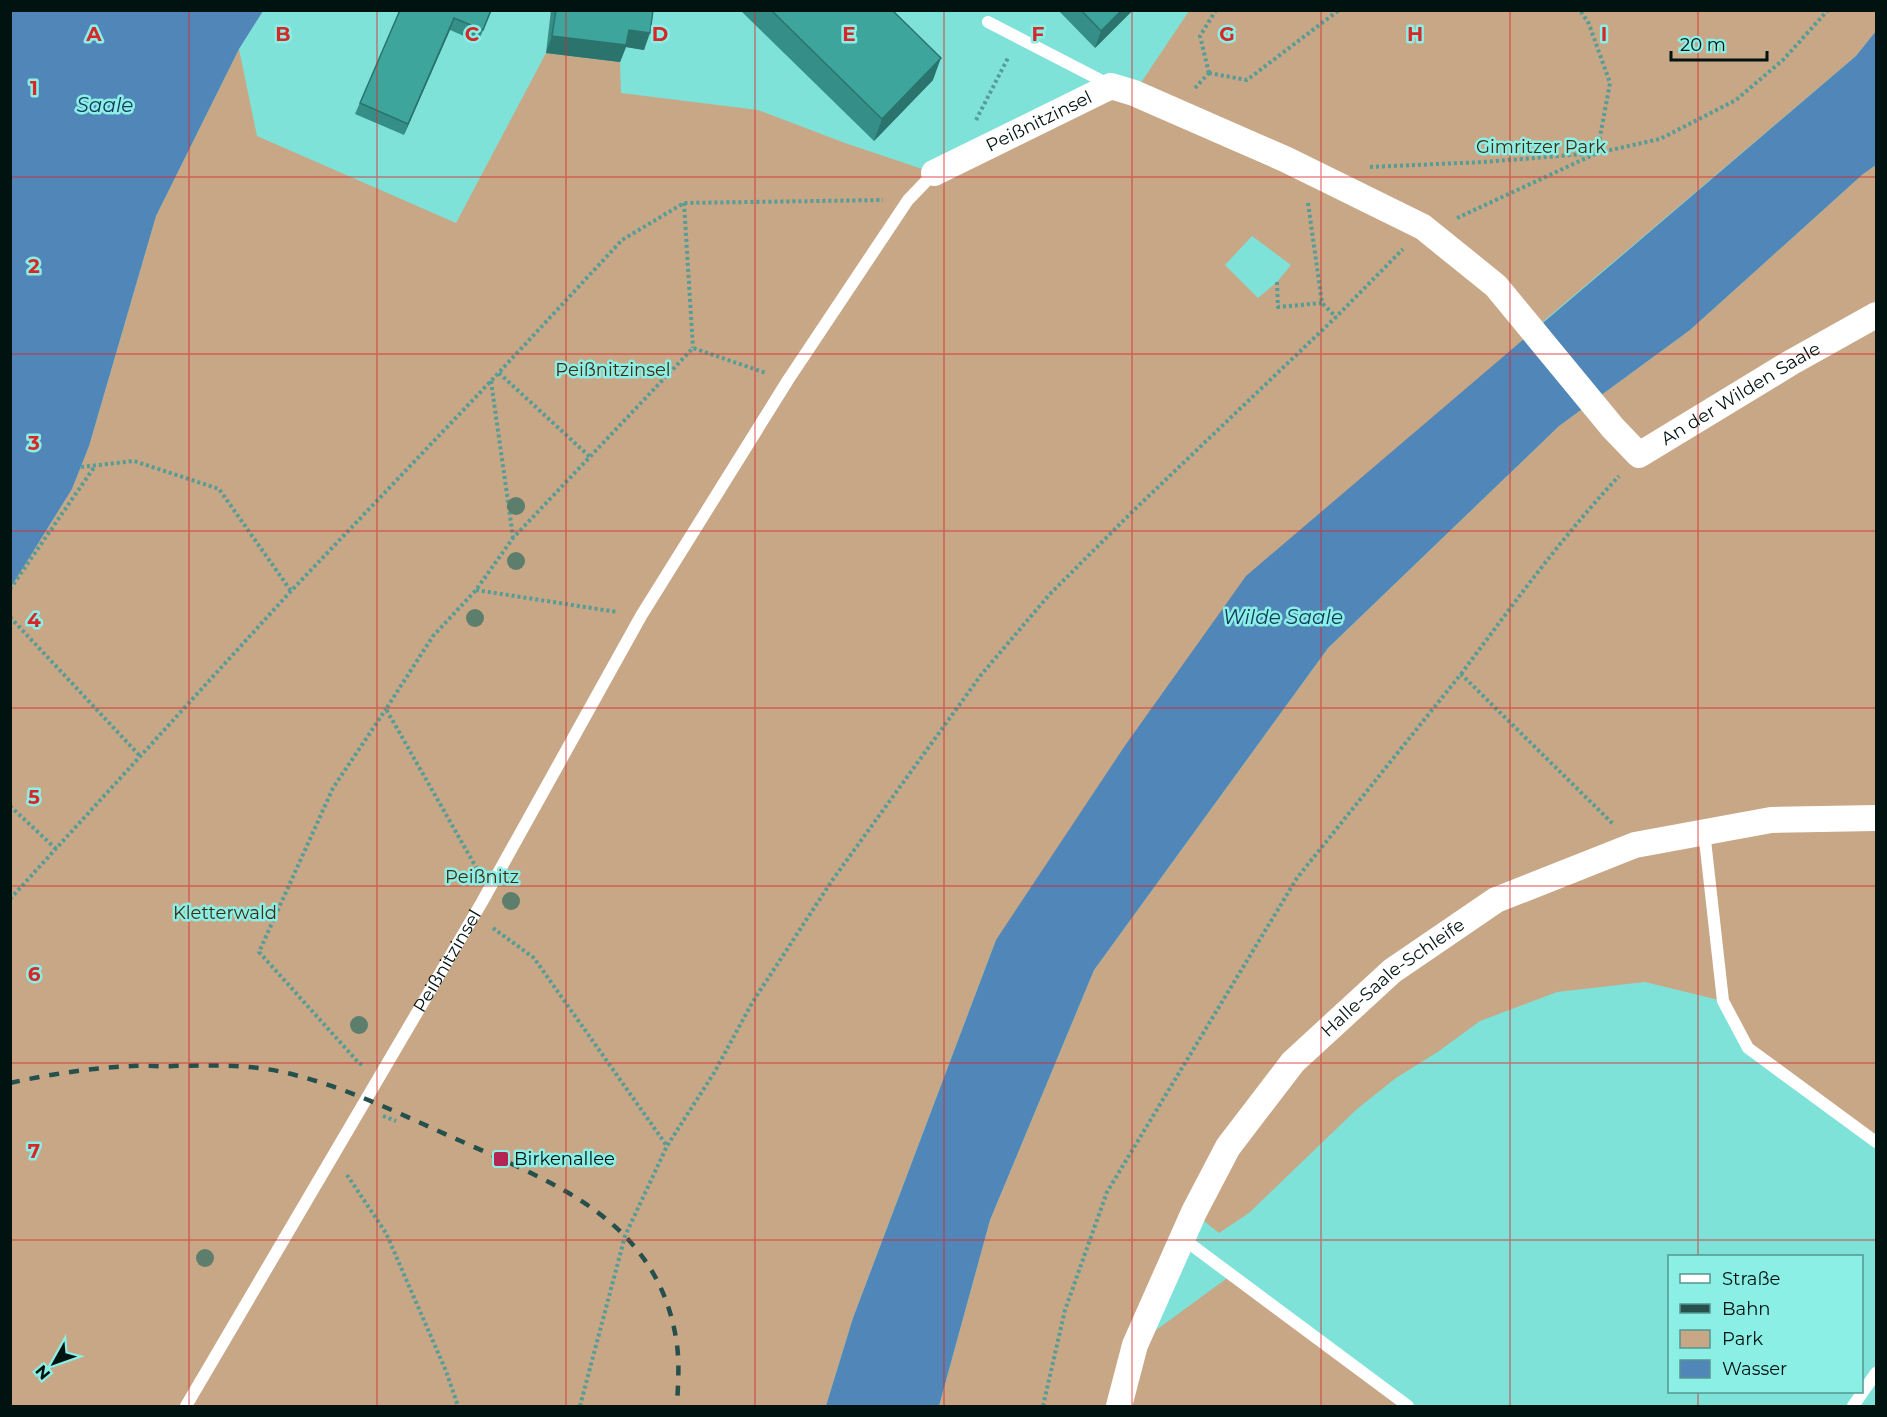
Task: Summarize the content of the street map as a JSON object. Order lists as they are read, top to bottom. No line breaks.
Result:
{"streets":{"street":["Peißnitzinsel","An der Wilden Saale","Halle-Saale-Schleife"]},"crossings":[["Peißnitzinsel","An der Wilden Saale"]],"water":["Saale","Wilde Saale"],"parks":["Gimritzer Park","Peißnitzinsel","Peißnitz","Kletterwald"],"places":{"transit":["Birkenallee"]},"legend":["Straße","Bahn","Park","Wasser"],"scale_bar":"20 m","north":"bottom left","grid":{"columns":["A","B","C","D","E","F","G","H","I"],"rows":["1","2","3","4","5","6","7"]}}
